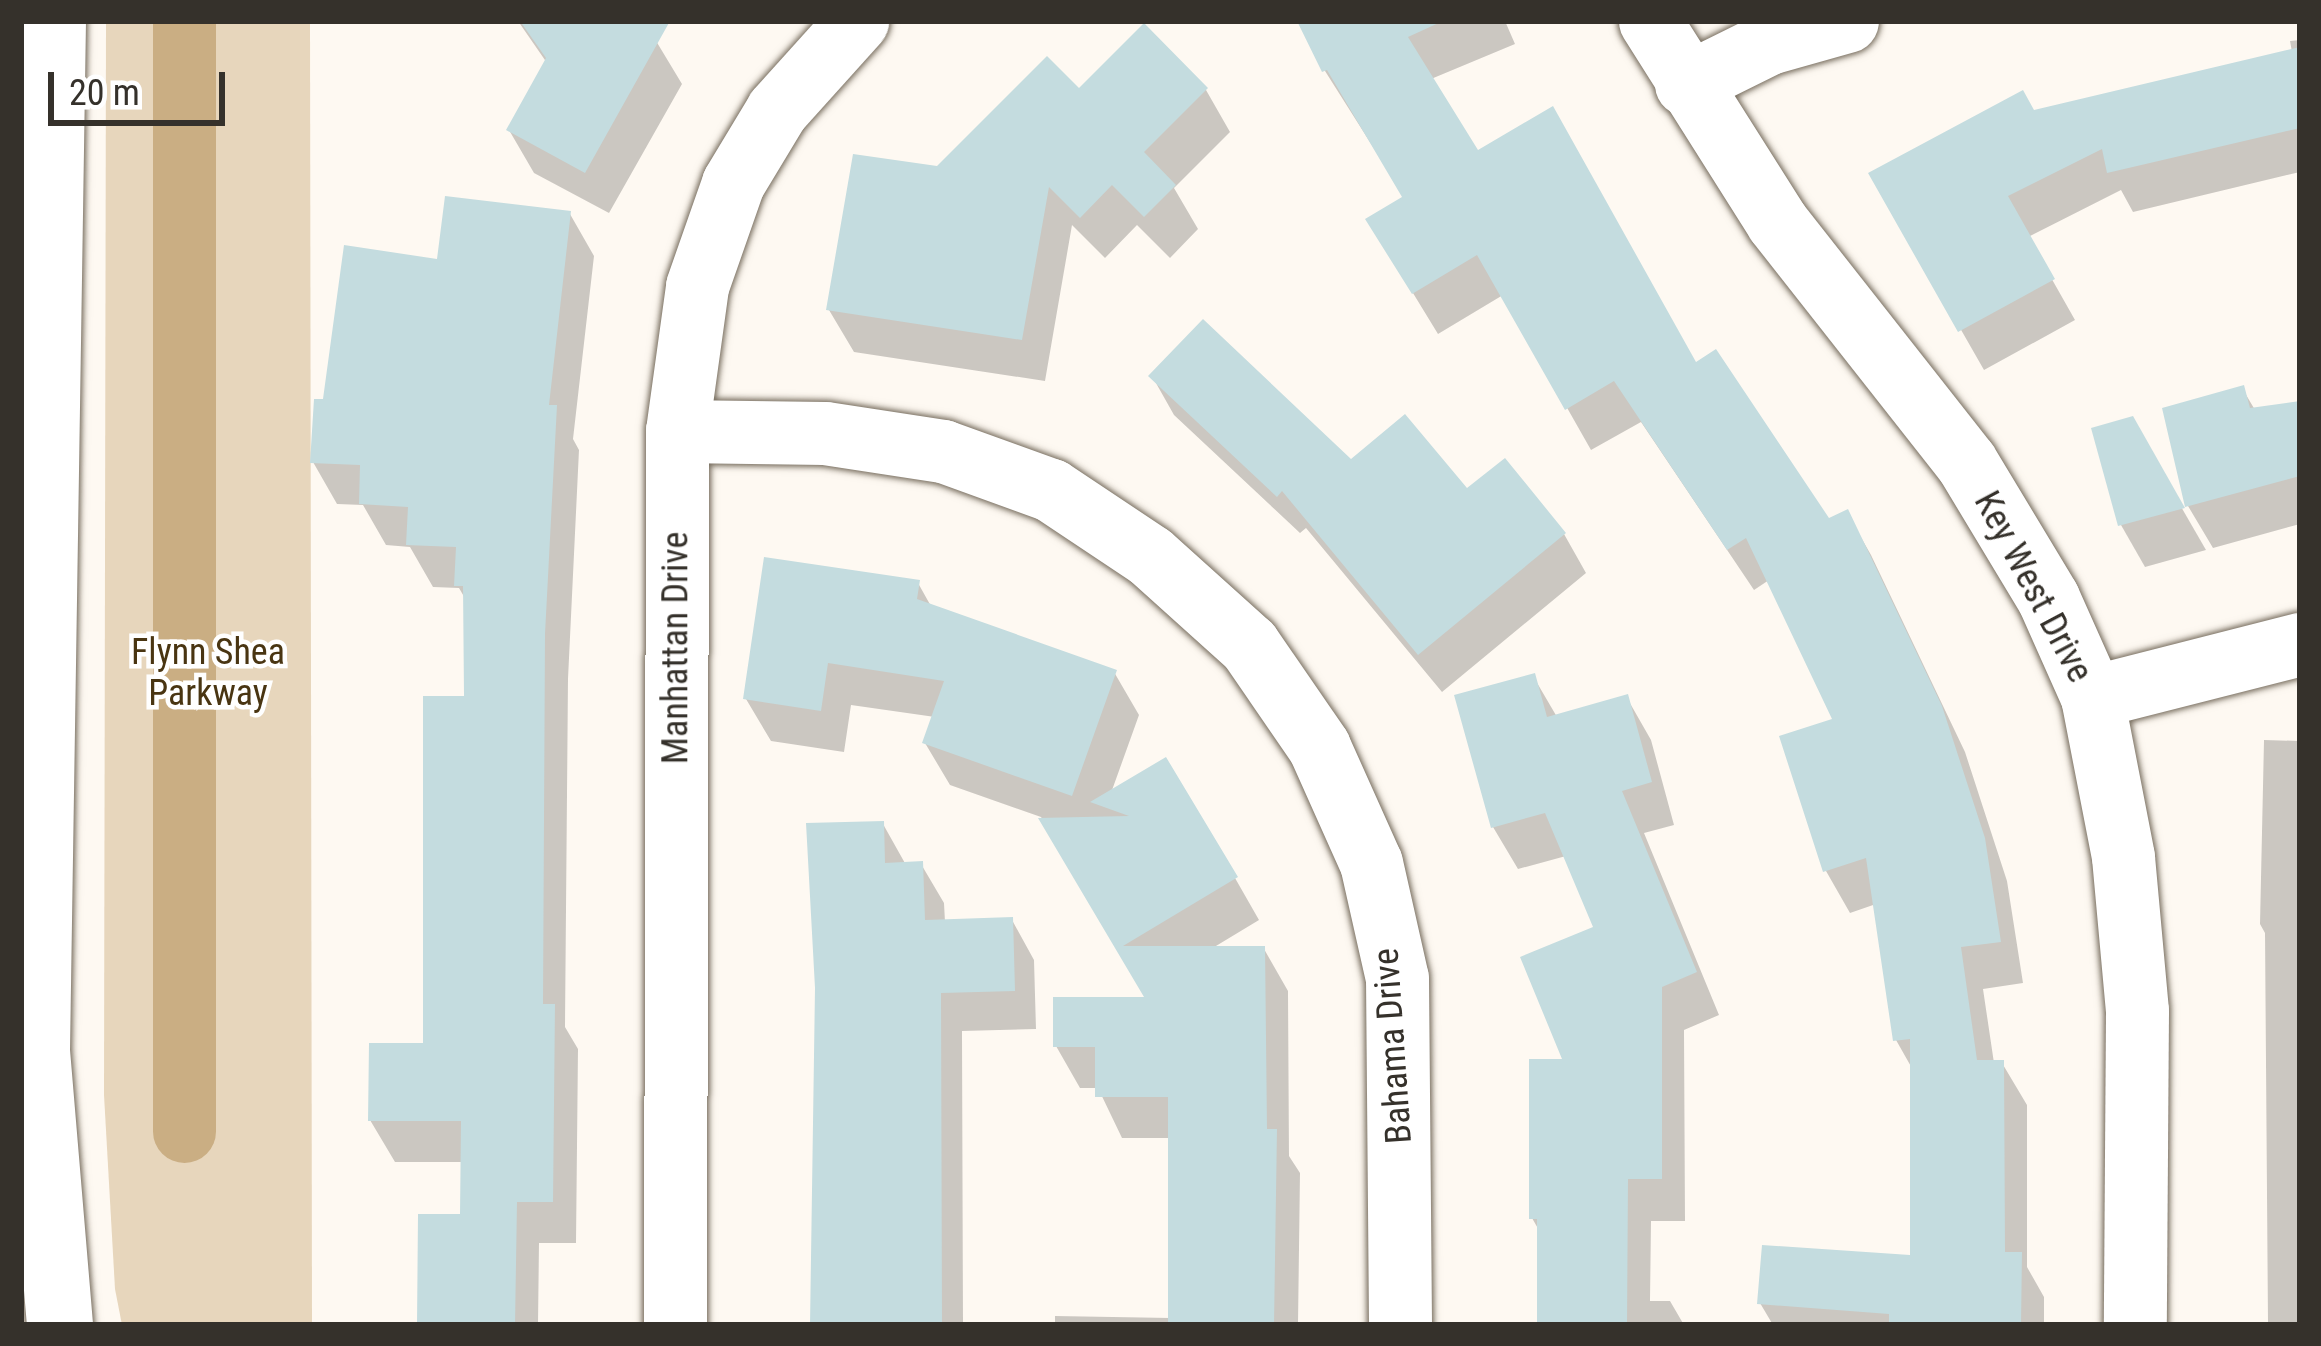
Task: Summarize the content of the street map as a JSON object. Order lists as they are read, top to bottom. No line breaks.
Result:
{"streets":{"street":["Key West Drive","Manhattan Drive","Bahama Drive"]},"crossings":[["Manhattan Drive","Bahama Drive"]],"parks":["Flynn Shea Parkway"],"scale_bar":"20 m"}
